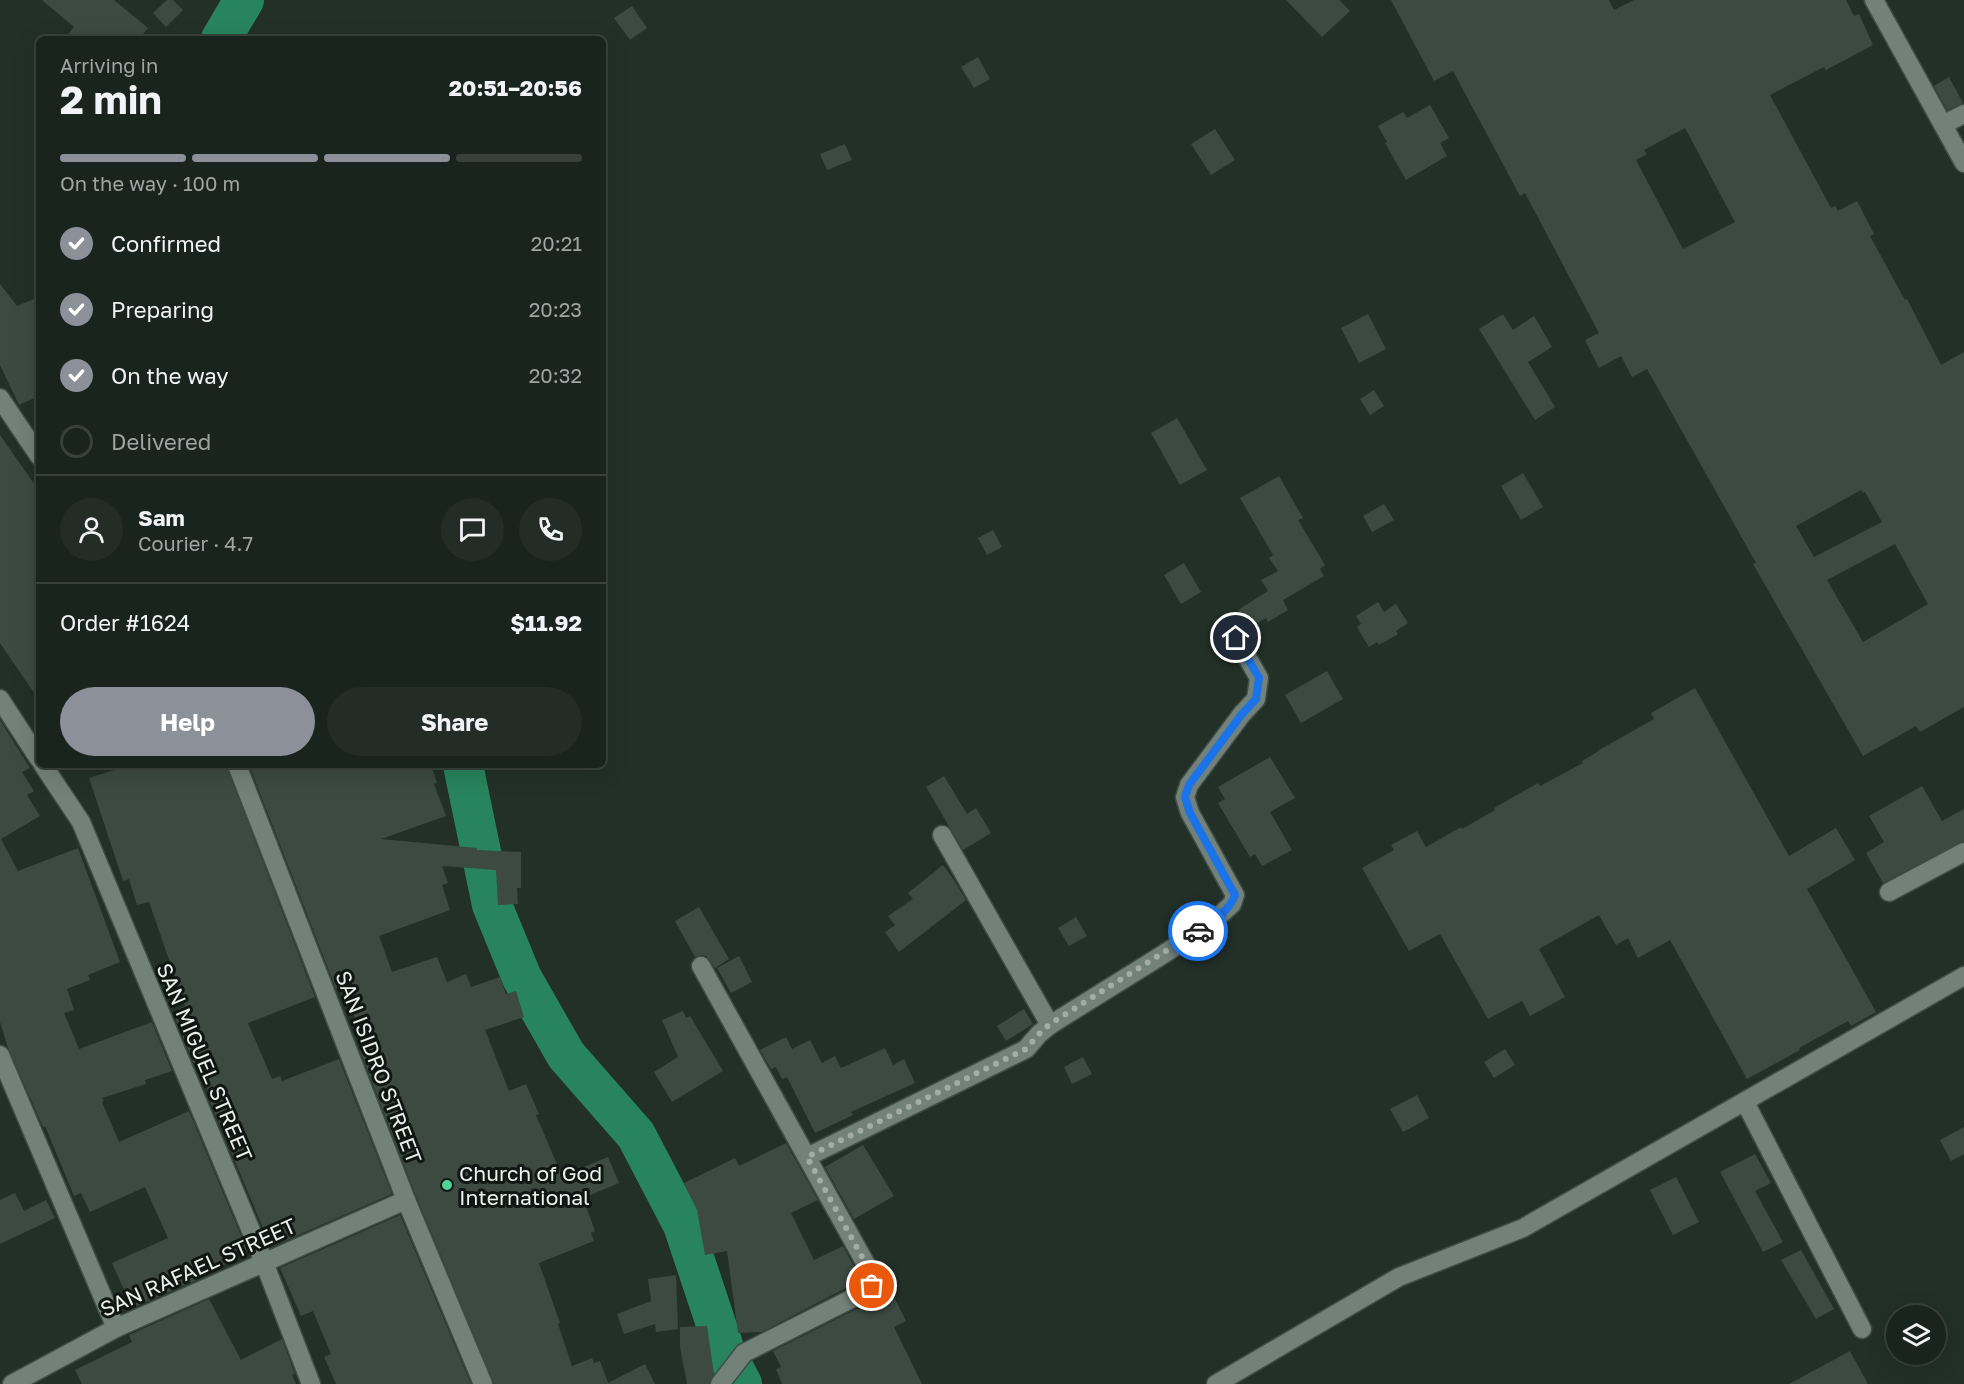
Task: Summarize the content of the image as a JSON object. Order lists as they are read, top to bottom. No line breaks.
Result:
{"streets":{"street":["SAN MIGUEL STREET","SAN ISIDRO STREET","SAN RAFAEL STREET"]},"crossings":[["SAN MIGUEL STREET","SAN RAFAEL STREET"],["SAN ISIDRO STREET","SAN RAFAEL STREET"]],"places":["Church of God International"],"page":{"heading":["2 min","Arriving in","20:51–20:56"],"panel":["Sam","Courier · 4.7","Order #1624","$11.92"],"bar":"On the way · 100 m","list":[["Confirmed","20:21"],["Preparing","20:23"],["On the way","20:32"],"Delivered"],"buttons":["Help","Share"]}}
